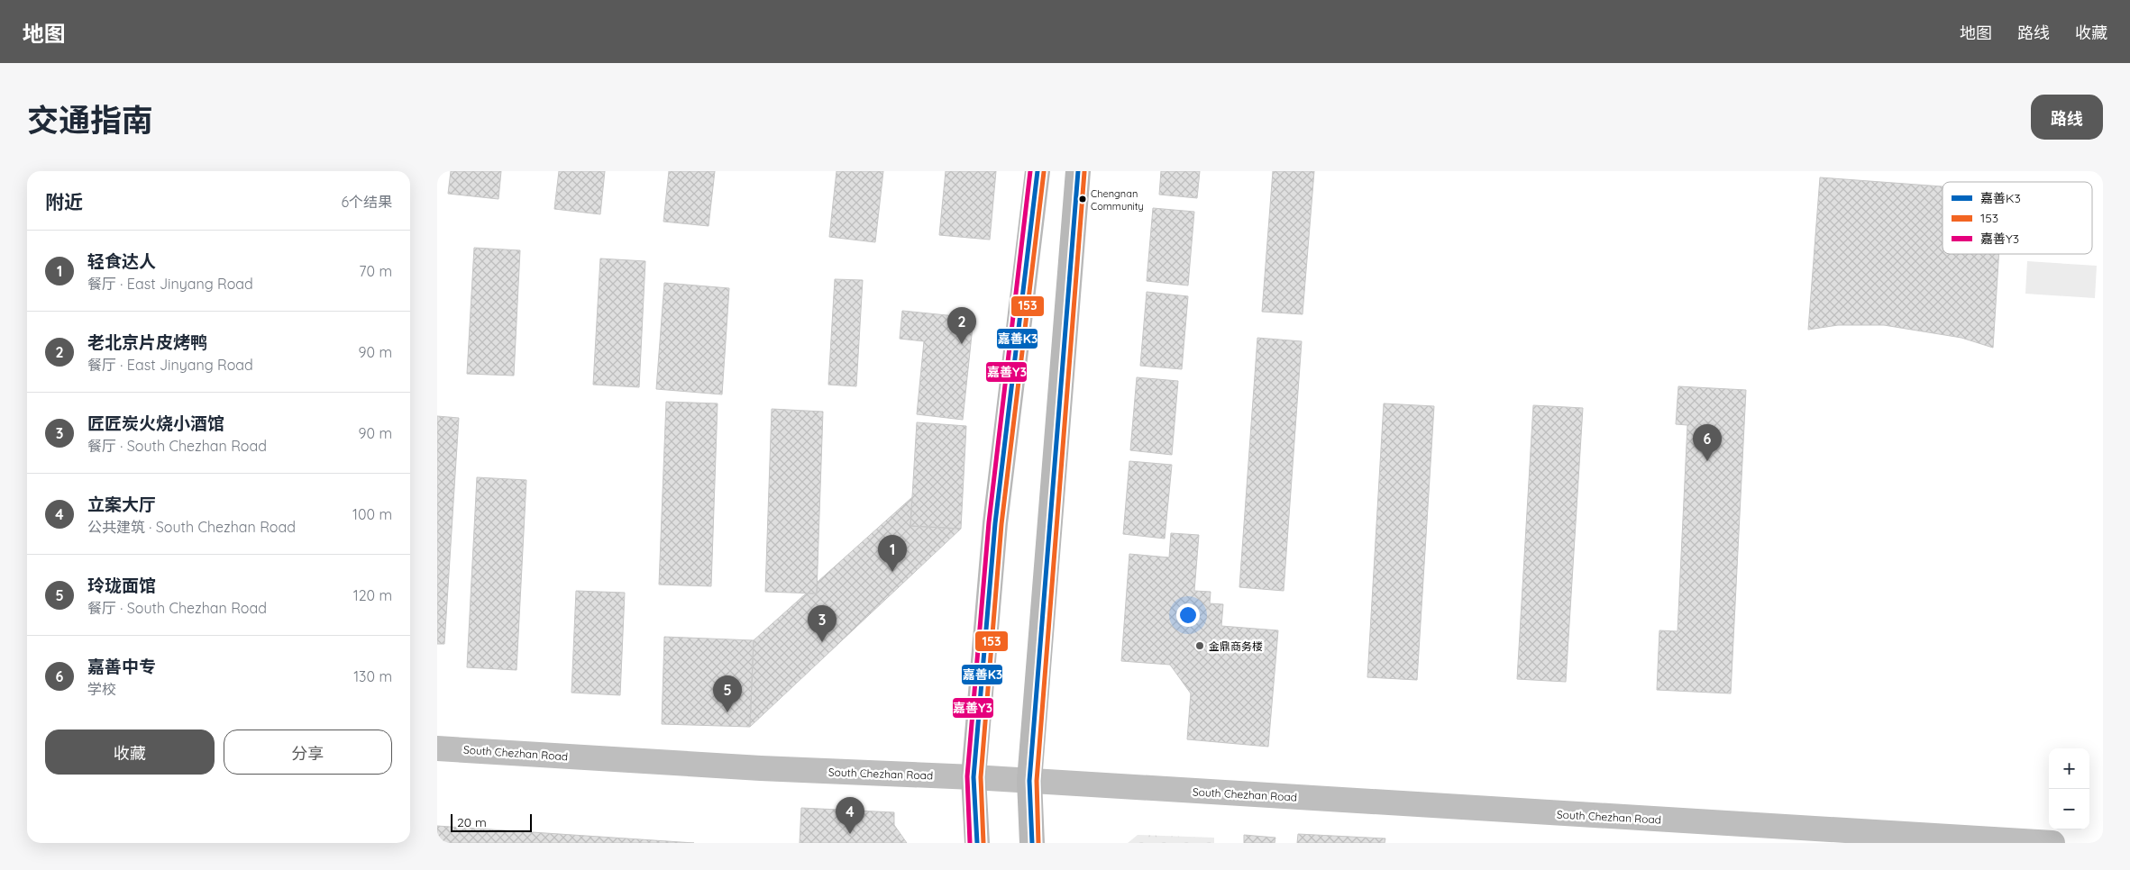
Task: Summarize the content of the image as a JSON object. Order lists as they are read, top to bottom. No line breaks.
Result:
{"streets":{"street":["South Chezhan Road"]},"places":["Chengnan Community","金鼎商务楼"],"lines":["transit line 嘉善K3","transit line 嘉善Y3","transit line 153"],"legend":["嘉善K3","153","嘉善Y3"],"scale_bar":"20 m","page":{"header":"地图","nav":["地图","路线","收藏"],"title":"交通指南","buttons":["路线",["收藏","分享"]],"heading":["附近","6个结果"],"list":[{"mark":"1","name":"轻食达人","note":"餐厅 · East Jinyang Road","value":"70 m"},{"mark":"2","name":"老北京片皮烤鸭","note":"餐厅 · East Jinyang Road","value":"90 m"},{"mark":"3","name":"匠匠炭火烧小酒馆","note":"餐厅 · South Chezhan Road","value":"90 m"},{"mark":"4","name":"立案大厅","note":"公共建筑 · South Chezhan Road","value":"100 m"},{"mark":"5","name":"玲珑面馆","note":"餐厅 · South Chezhan Road","value":"120 m"},{"mark":"6","name":"嘉善中专","note":"学校","value":"130 m"}],"pins":["2","6","1","3","5","4"],"map_buttons":["+","−"],"scale":"20 m"}}
